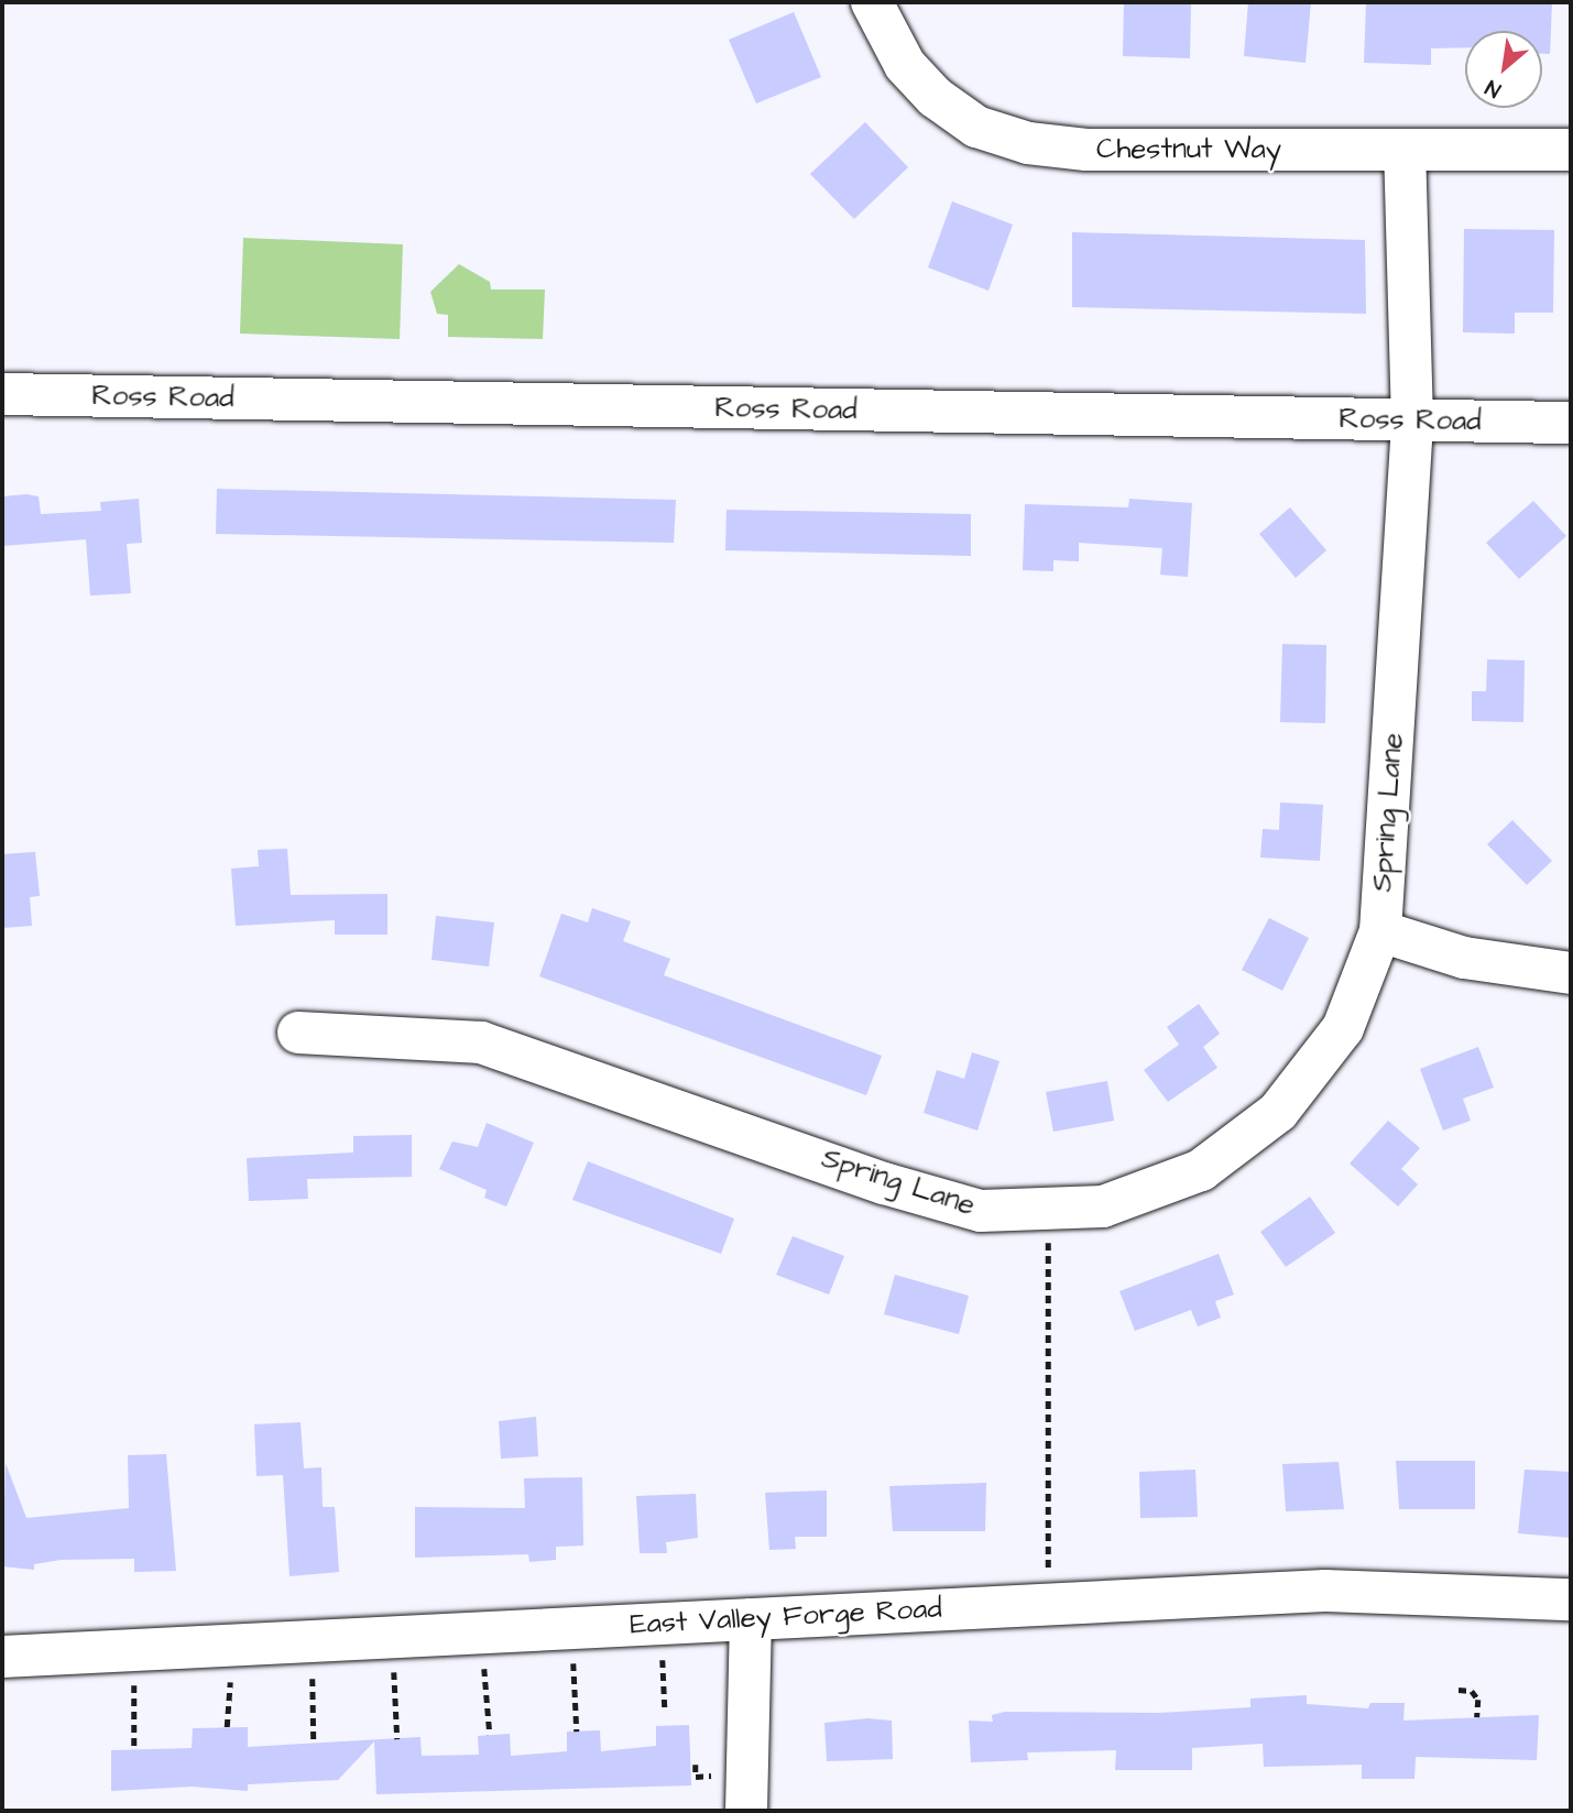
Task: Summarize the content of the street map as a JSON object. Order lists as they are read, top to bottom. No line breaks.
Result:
{"streets":{"street":["Chestnut Way","Ross Road","Spring Lane","East Valley Forge Road"]},"crossings":[["Chestnut Way","Spring Lane"],["Ross Road","Spring Lane"]],"north":"bottom left"}
